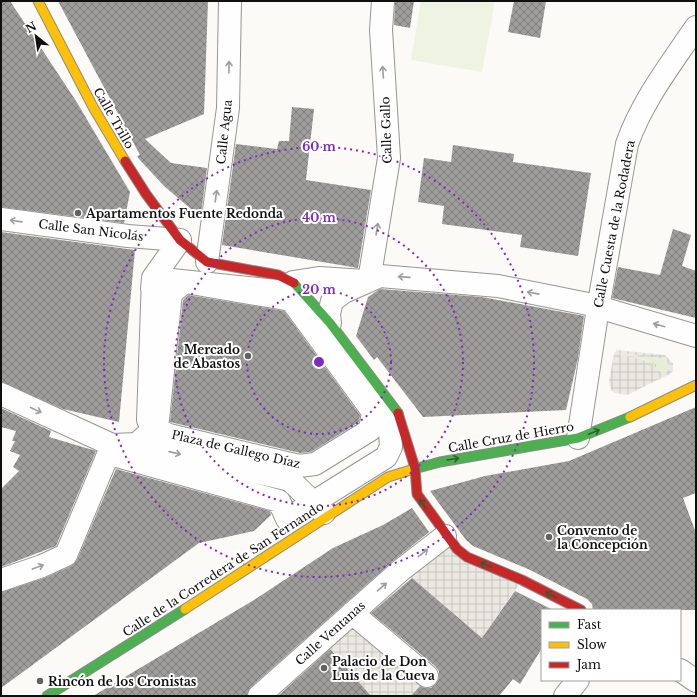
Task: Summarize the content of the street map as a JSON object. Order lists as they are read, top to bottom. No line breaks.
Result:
{"streets":{"street":["Calle Trillo","Calle Gallo","Calle Agua","Calle Cuesta de la Rodadera","Calle San Nicolás","Calle Cruz de Hierro","Plaza de Gallego Díaz","Calle de la Corredera de San Fernando","Calle Ventanas"]},"crossings":[["Calle Trillo","Calle San Nicolás"],["Calle Cuesta de la Rodadera","Calle Cruz de Hierro"],["Calle Cruz de Hierro","Calle de la Corredera de San Fernando"],["Plaza de Gallego Díaz","Calle de la Corredera de San Fernando"]],"one_way":["Calle Gallo","Calle Agua","Calle Cruz de Hierro","Calle Ventanas"],"places":["Apartamentos Fuente Redonda","Mercado de Abastos","Convento de la Concepción","Palacio de Don Luis de la Cueva","Rincón de los Cronistas"],"legend":["Fast","Slow","Jam"],"north":"top left","rings":["60 m","40 m","20 m"]}
